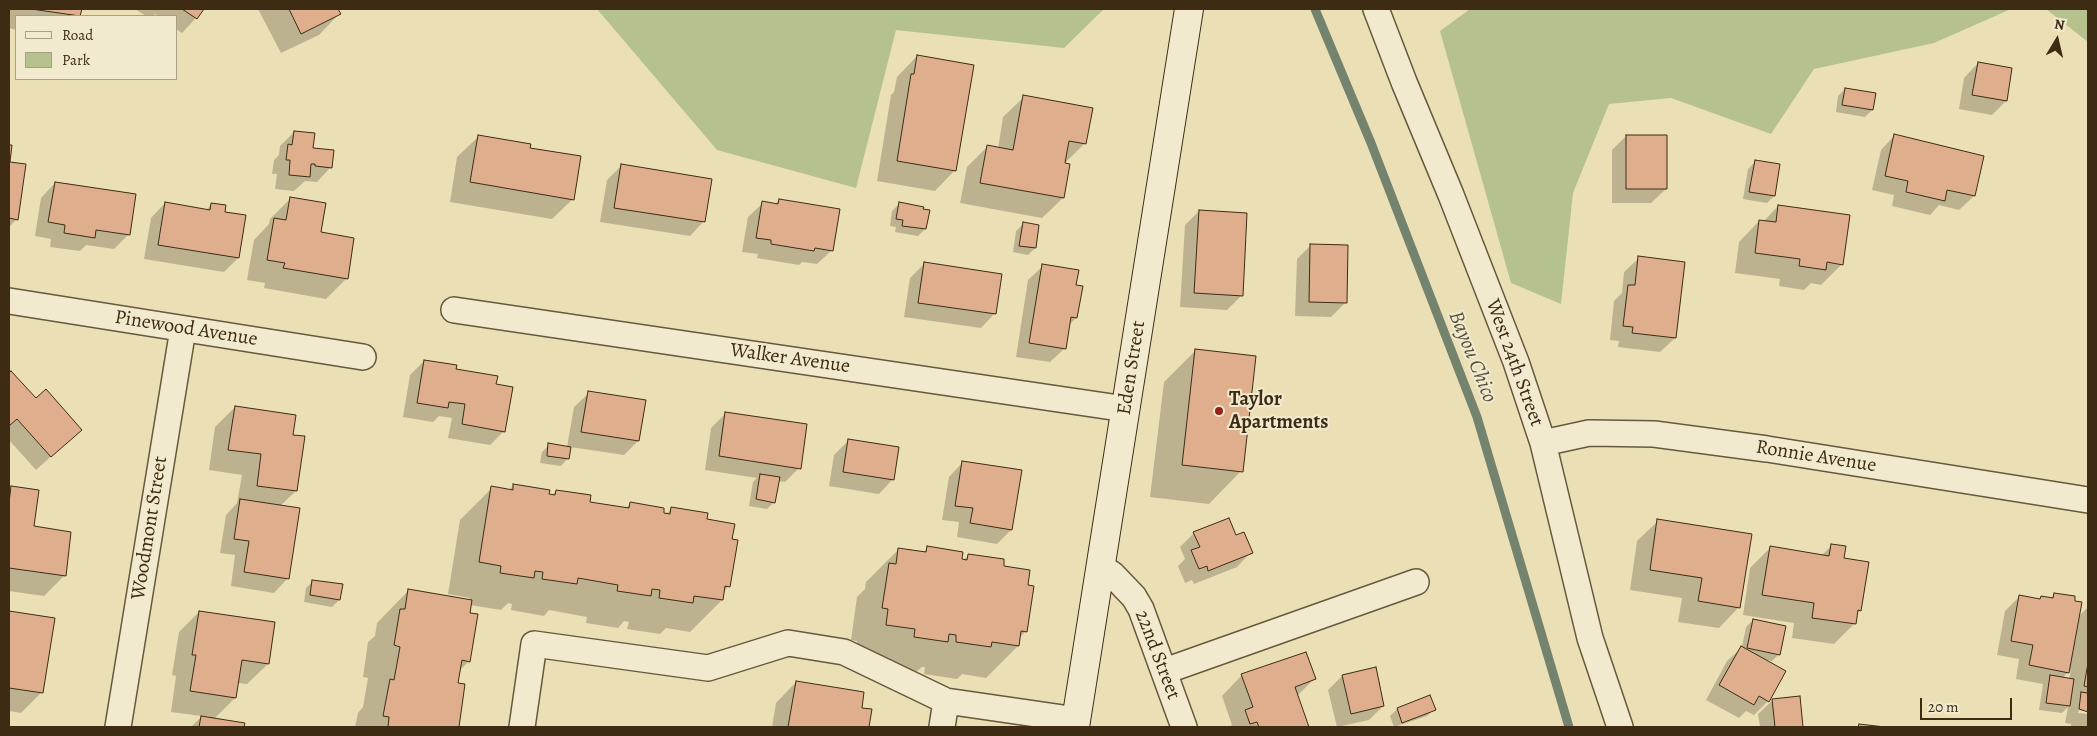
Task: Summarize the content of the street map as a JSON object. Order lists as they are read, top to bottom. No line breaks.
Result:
{"streets":{"street":["Pinewood Avenue","Walker Avenue","West 24th Street","Eden Street","Ronnie Avenue","Woodmont Street","22nd Street"]},"crossings":[["Pinewood Avenue","Woodmont Street"],["Walker Avenue","Eden Street"],["West 24th Street","Ronnie Avenue"],["Eden Street","22nd Street"]],"water":["Bayou Chico"],"places":["Taylor Apartments"],"legend":["Road","Park"],"scale_bar":"20 m","north":"top"}
